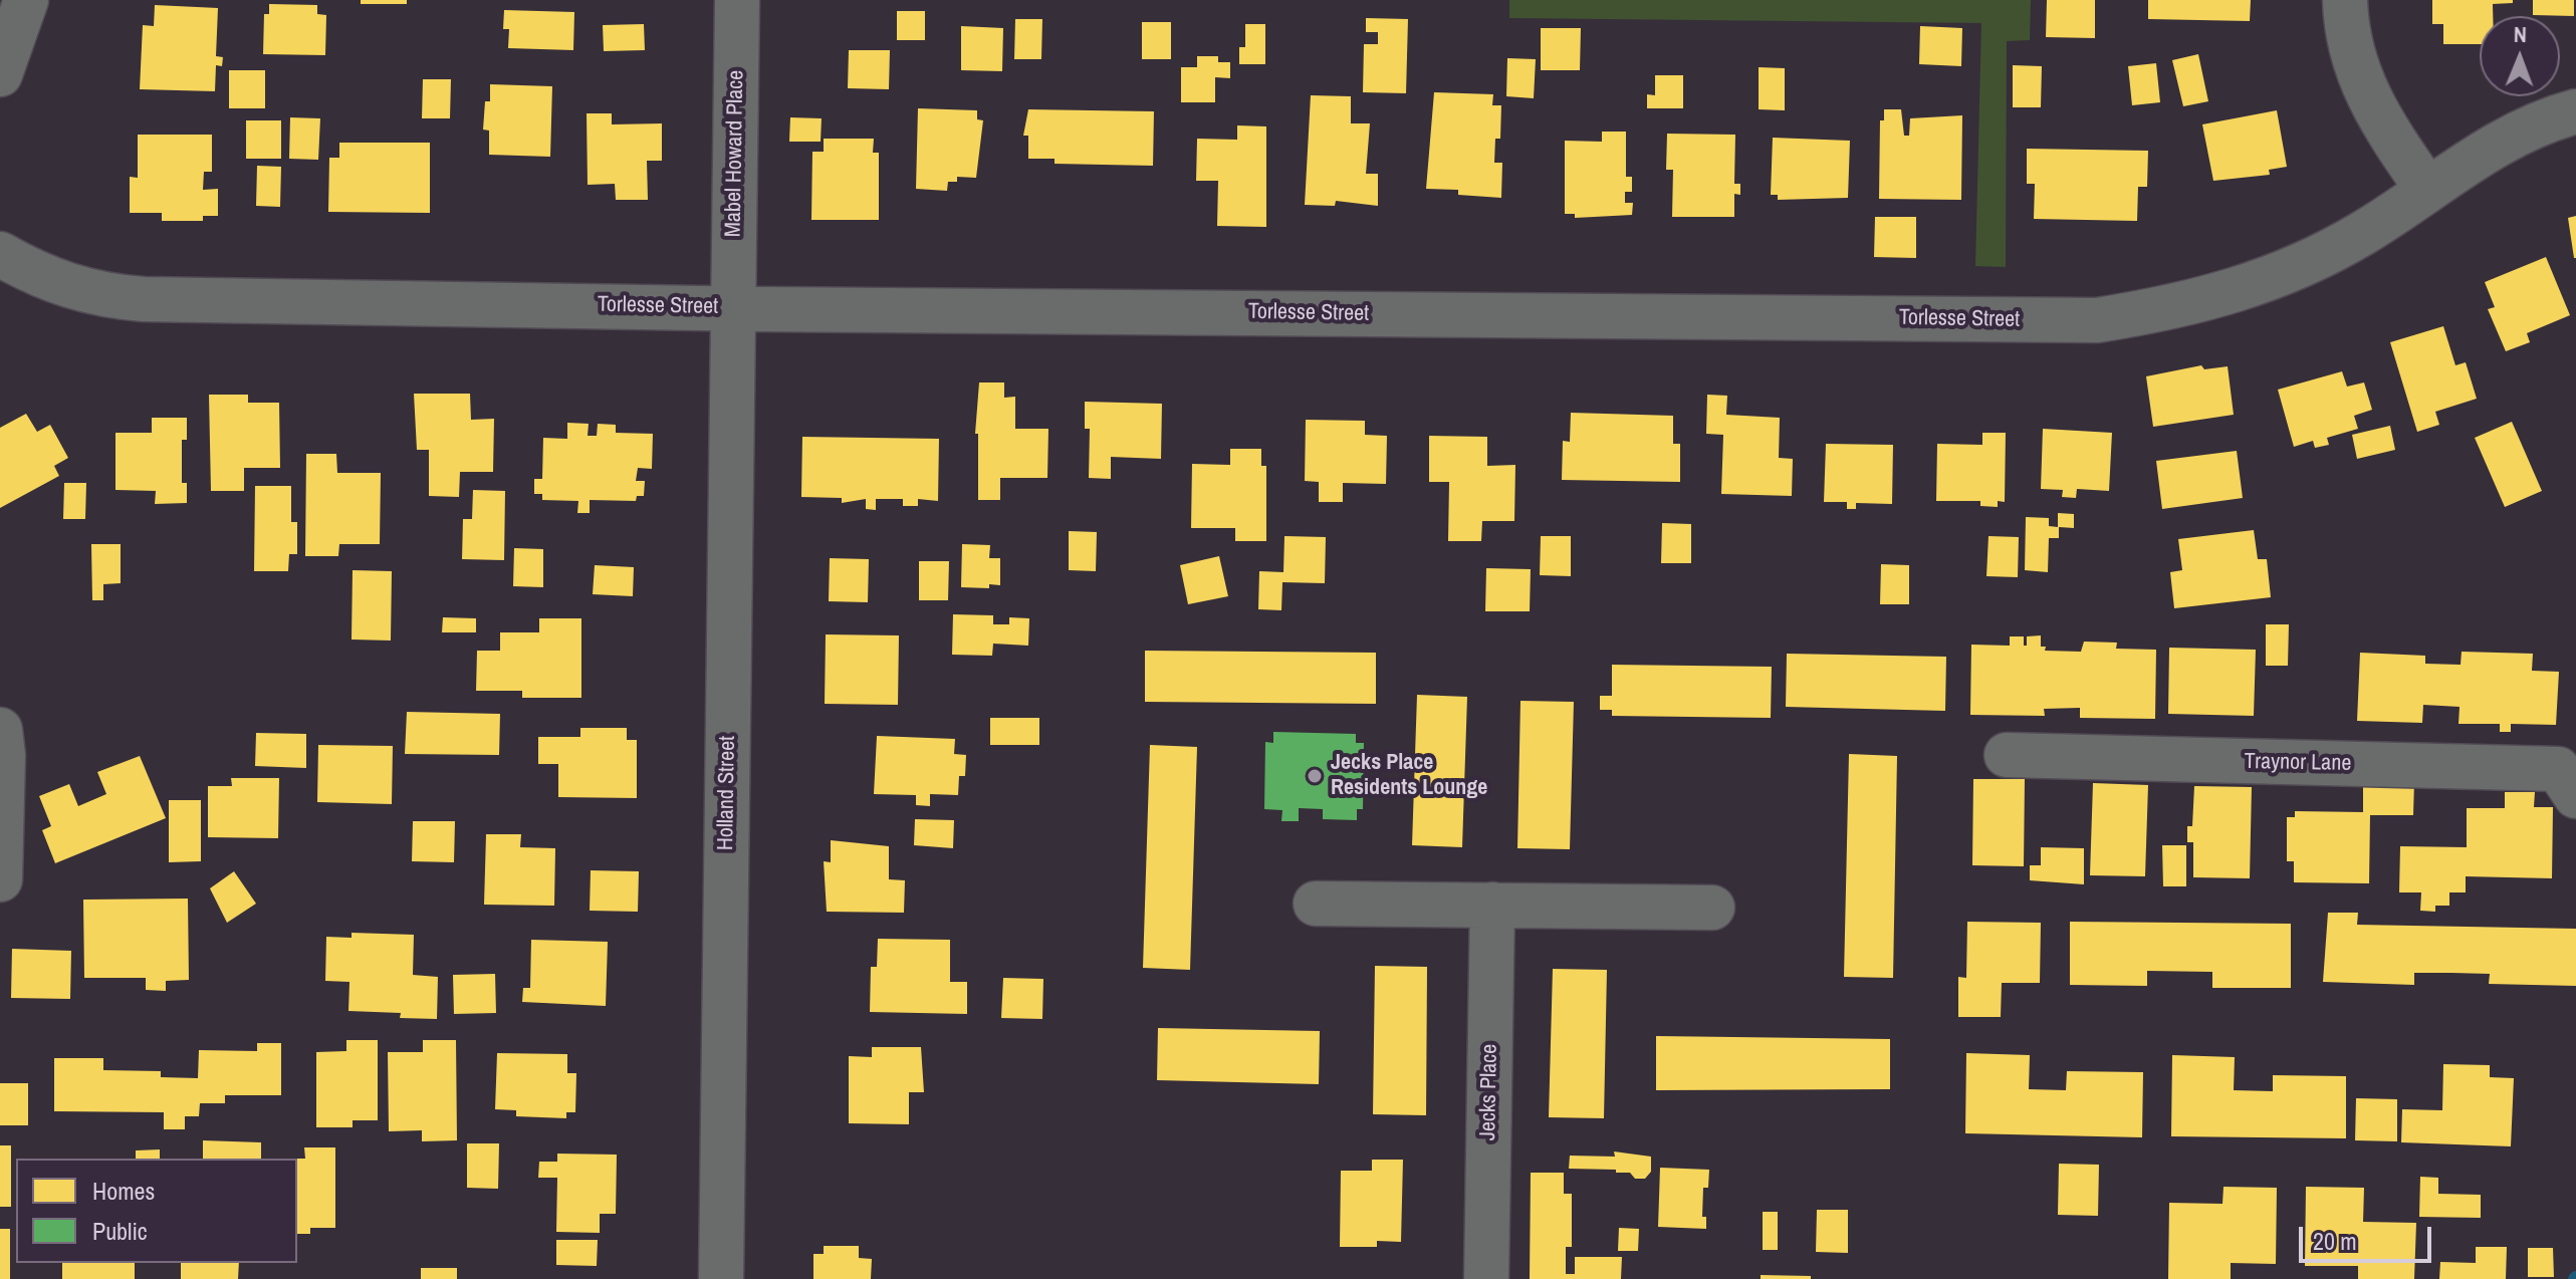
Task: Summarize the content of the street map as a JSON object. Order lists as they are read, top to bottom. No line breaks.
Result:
{"streets":{"street":["Mabel Howard Place","Torlesse Street","Traynor Lane","Holland Street","Jecks Place"]},"crossings":[["Mabel Howard Place","Torlesse Street"],["Mabel Howard Place","Holland Street"],["Torlesse Street","Holland Street"]],"places":["Jecks Place Residents Lounge"],"legend":["Homes","Public"],"scale_bar":"20 m","north":"top"}
